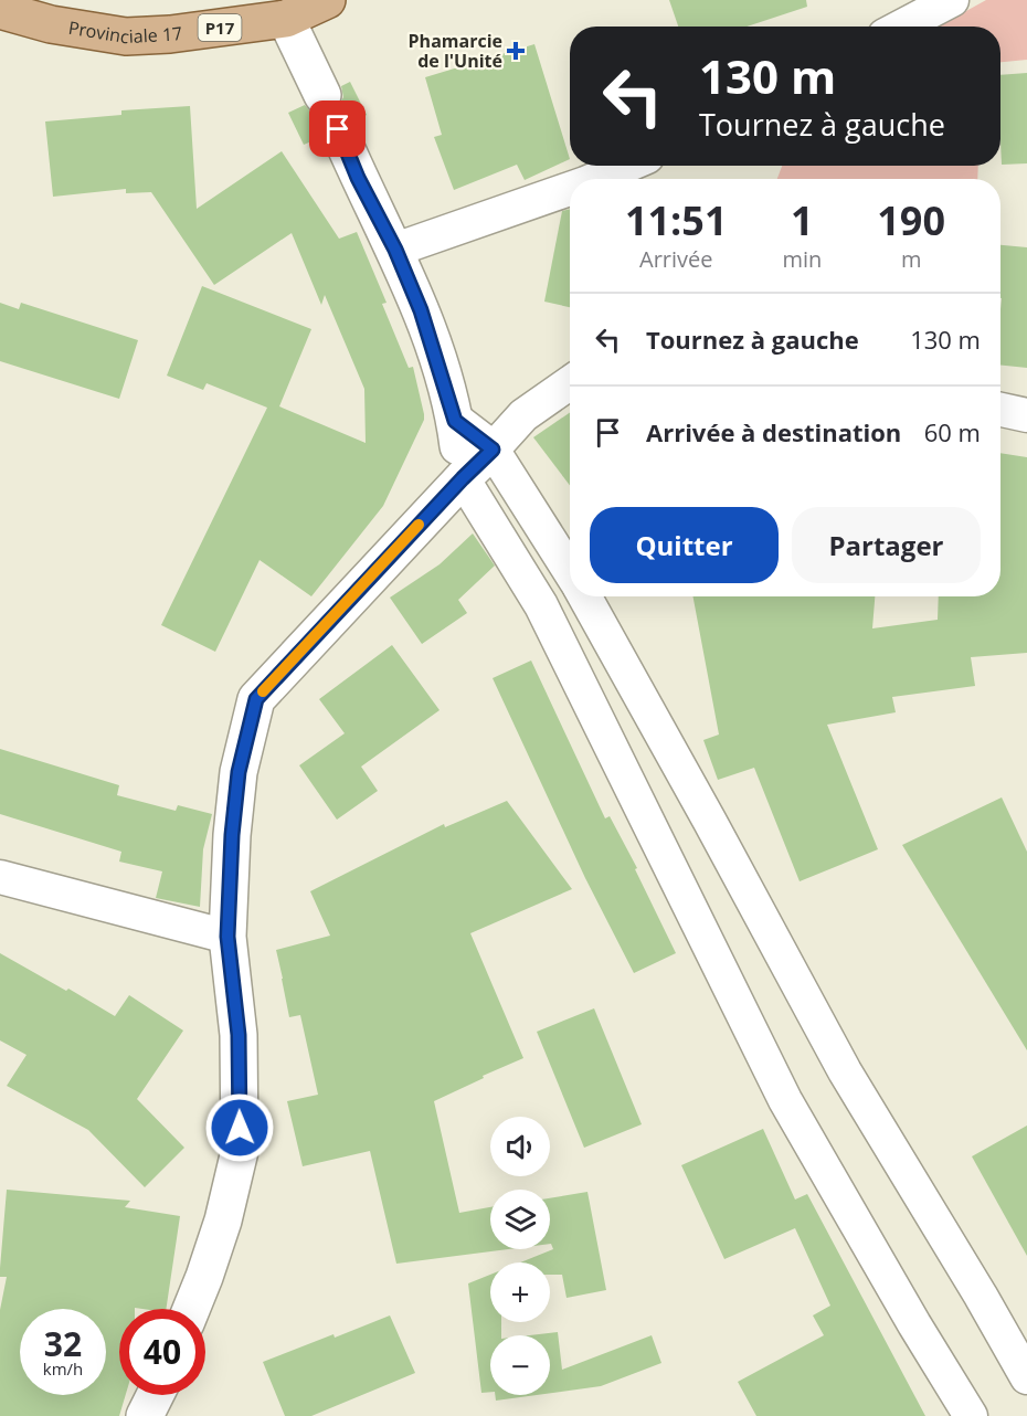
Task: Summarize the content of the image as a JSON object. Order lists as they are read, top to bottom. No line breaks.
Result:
{"streets":{"main road":["P17","Provinciale 17"]},"places":{"health":["Phamarcie de l'Unité"]},"page":{"turn":["130 m","Tournez à gauche"],"eta":["11:51","Arrivée","1","min","190","m"],"list":[{"name":"Tournez à gauche","value":"130 m"},{"name":"Arrivée à destination","value":"60 m"}],"buttons":["Quitter","Partager"],"map_buttons":["+","−"],"speed":"32 km/h","limit":"40"}}
